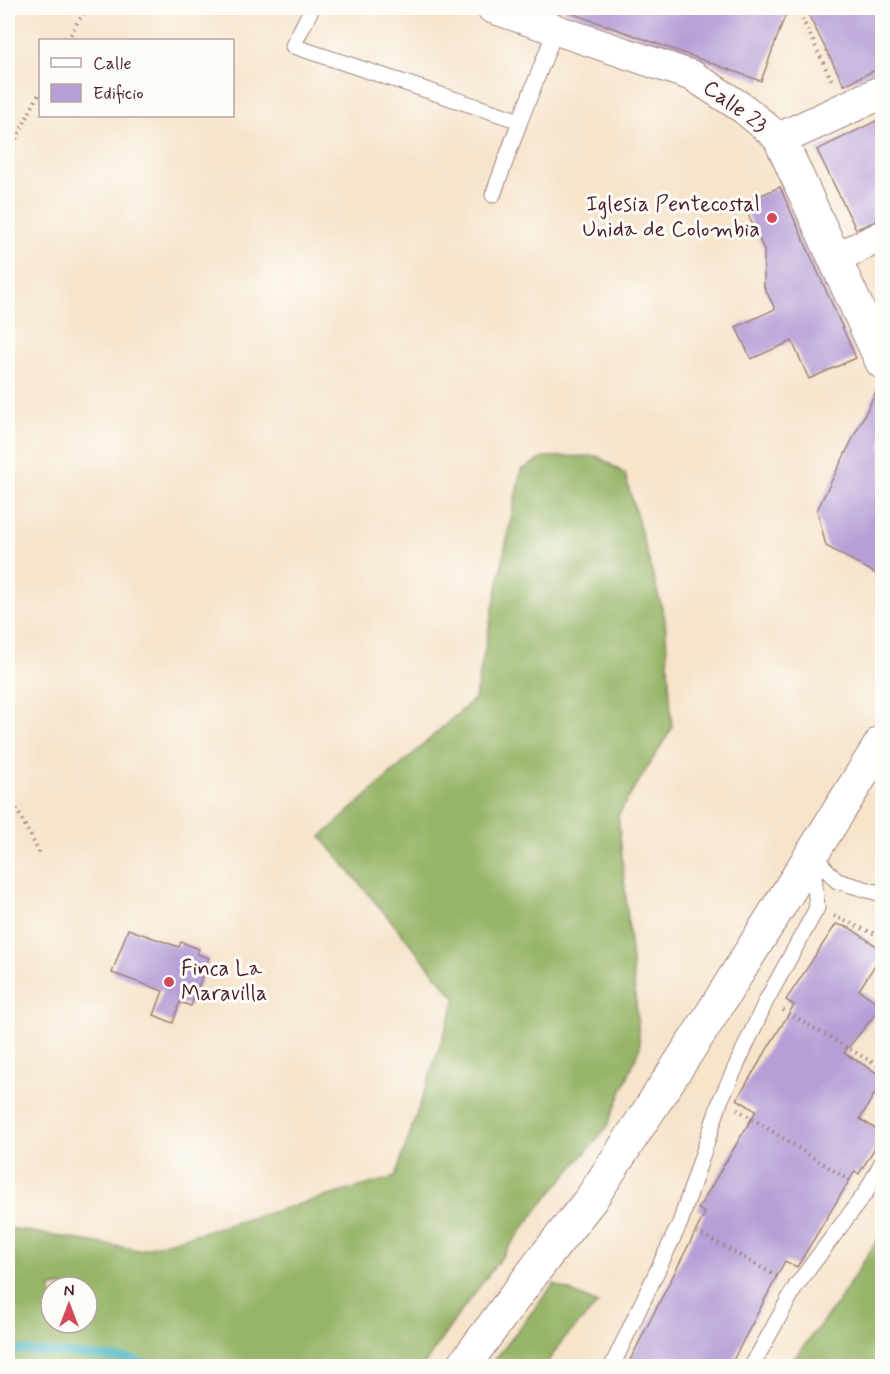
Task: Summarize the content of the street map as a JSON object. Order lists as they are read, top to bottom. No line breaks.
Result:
{"streets":{"street":["Calle 23"]},"places":["Iglesia Pentecostal Unida de Colombia","Finca La Maravilla"],"legend":["Calle","Edificio"],"north":"top"}
